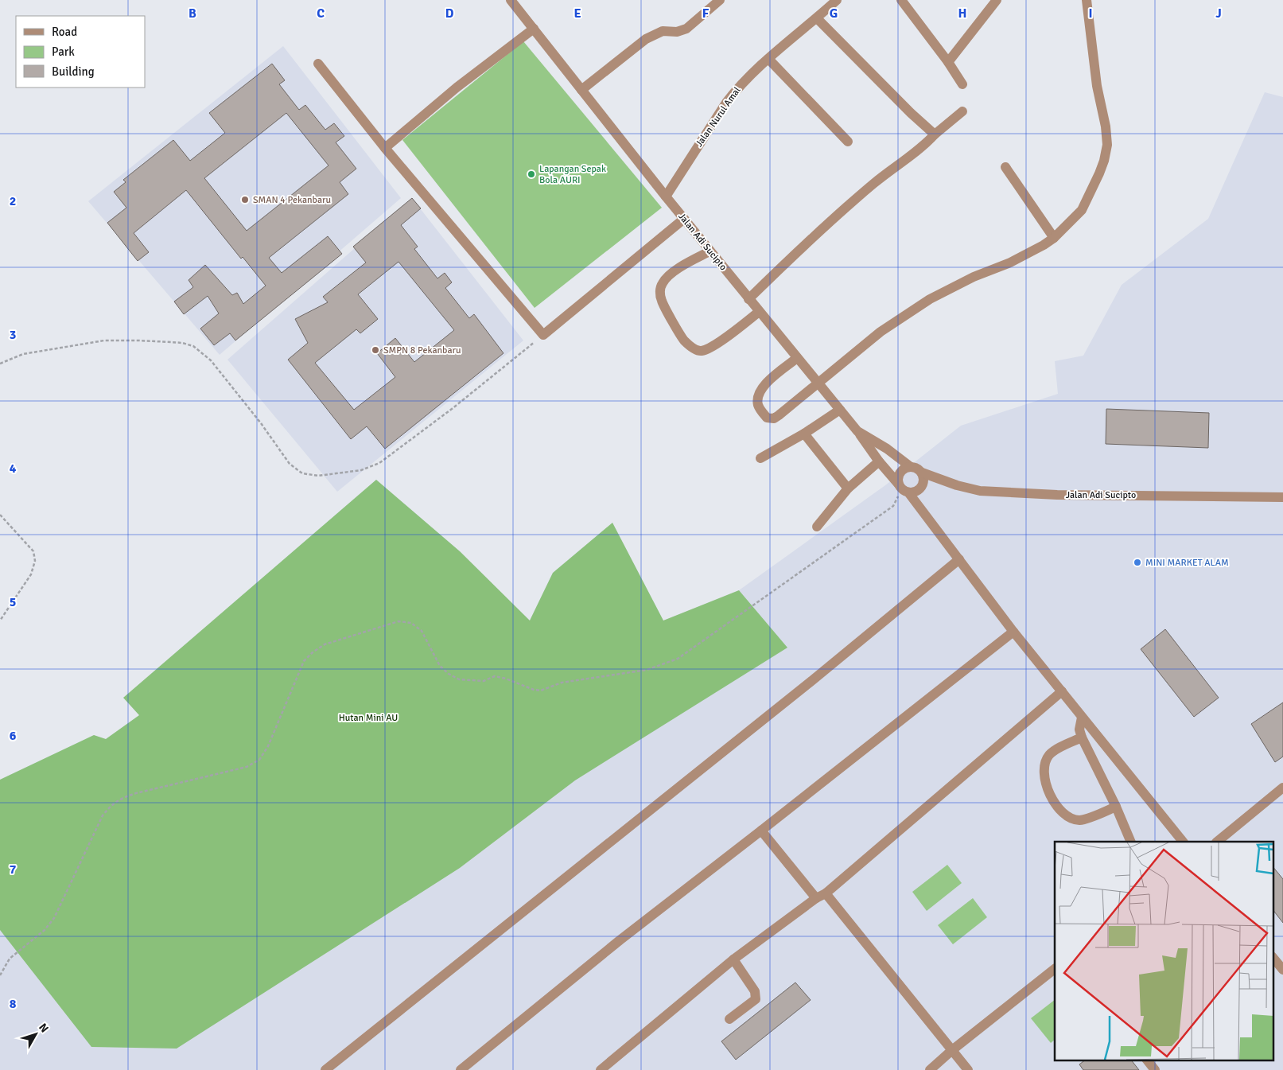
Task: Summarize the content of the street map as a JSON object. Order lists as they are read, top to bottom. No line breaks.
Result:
{"streets":{"street":["Jalan Nurul Amal","Jalan Adi Sucipto"]},"crossings":[["Jalan Nurul Amal","Jalan Adi Sucipto"]],"parks":["Hutan Mini AU"],"places":["Lapangan Sepak Bola AURI","SMAN 4 Pekanbaru","SMPN 8 Pekanbaru","MINI MARKET ALAM"],"legend":["Road","Park","Building"],"north":"top right","grid":{"columns":["B","C","D","E","F","G","H","I","J"],"rows":["2","3","4","5","6","7","8"]}}
